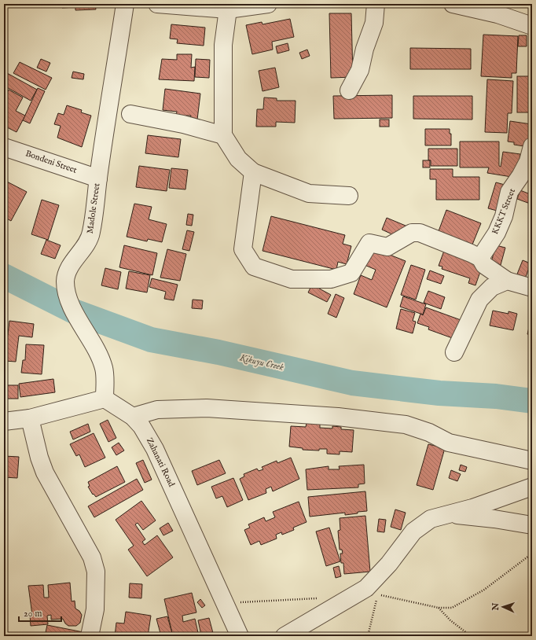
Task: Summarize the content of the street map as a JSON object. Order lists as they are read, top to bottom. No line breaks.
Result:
{"streets":{"street":["Bondeni Street","Madole Street","KKKT Street","Zahanati Road"]},"crossings":[["Bondeni Street","Madole Street"],["Madole Street","Zahanati Road"]],"water":["Kikuyu Creek"],"scale_bar":"20 m","north":"left"}
